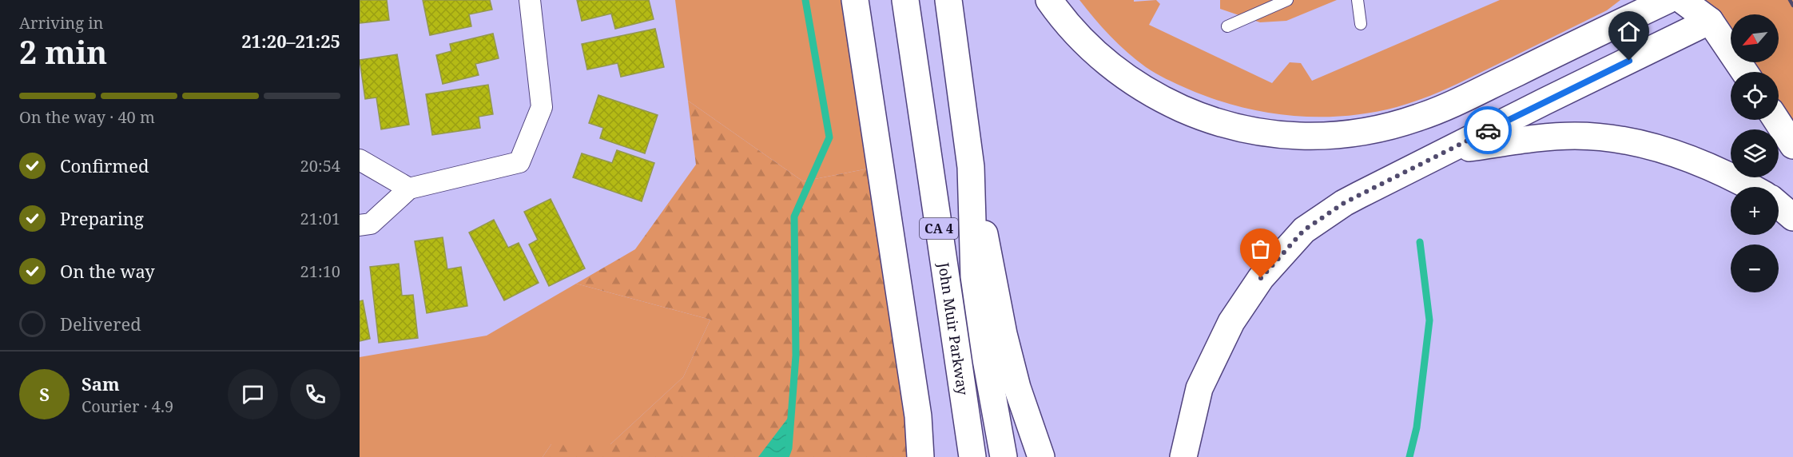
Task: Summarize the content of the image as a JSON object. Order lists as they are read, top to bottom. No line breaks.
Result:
{"streets":{"main road":["CA 4","John Muir Parkway"]},"north":"bottom left","page":{"heading":["2 min","Arriving in","21:20–21:25"],"panel":["Sam","Courier · 4.9"],"map_buttons":["+","−"],"bar":"On the way · 40 m","list":[["Confirmed","20:54"],["Preparing","21:01"],["On the way","21:10"],"Delivered"],"round":"S"}}
